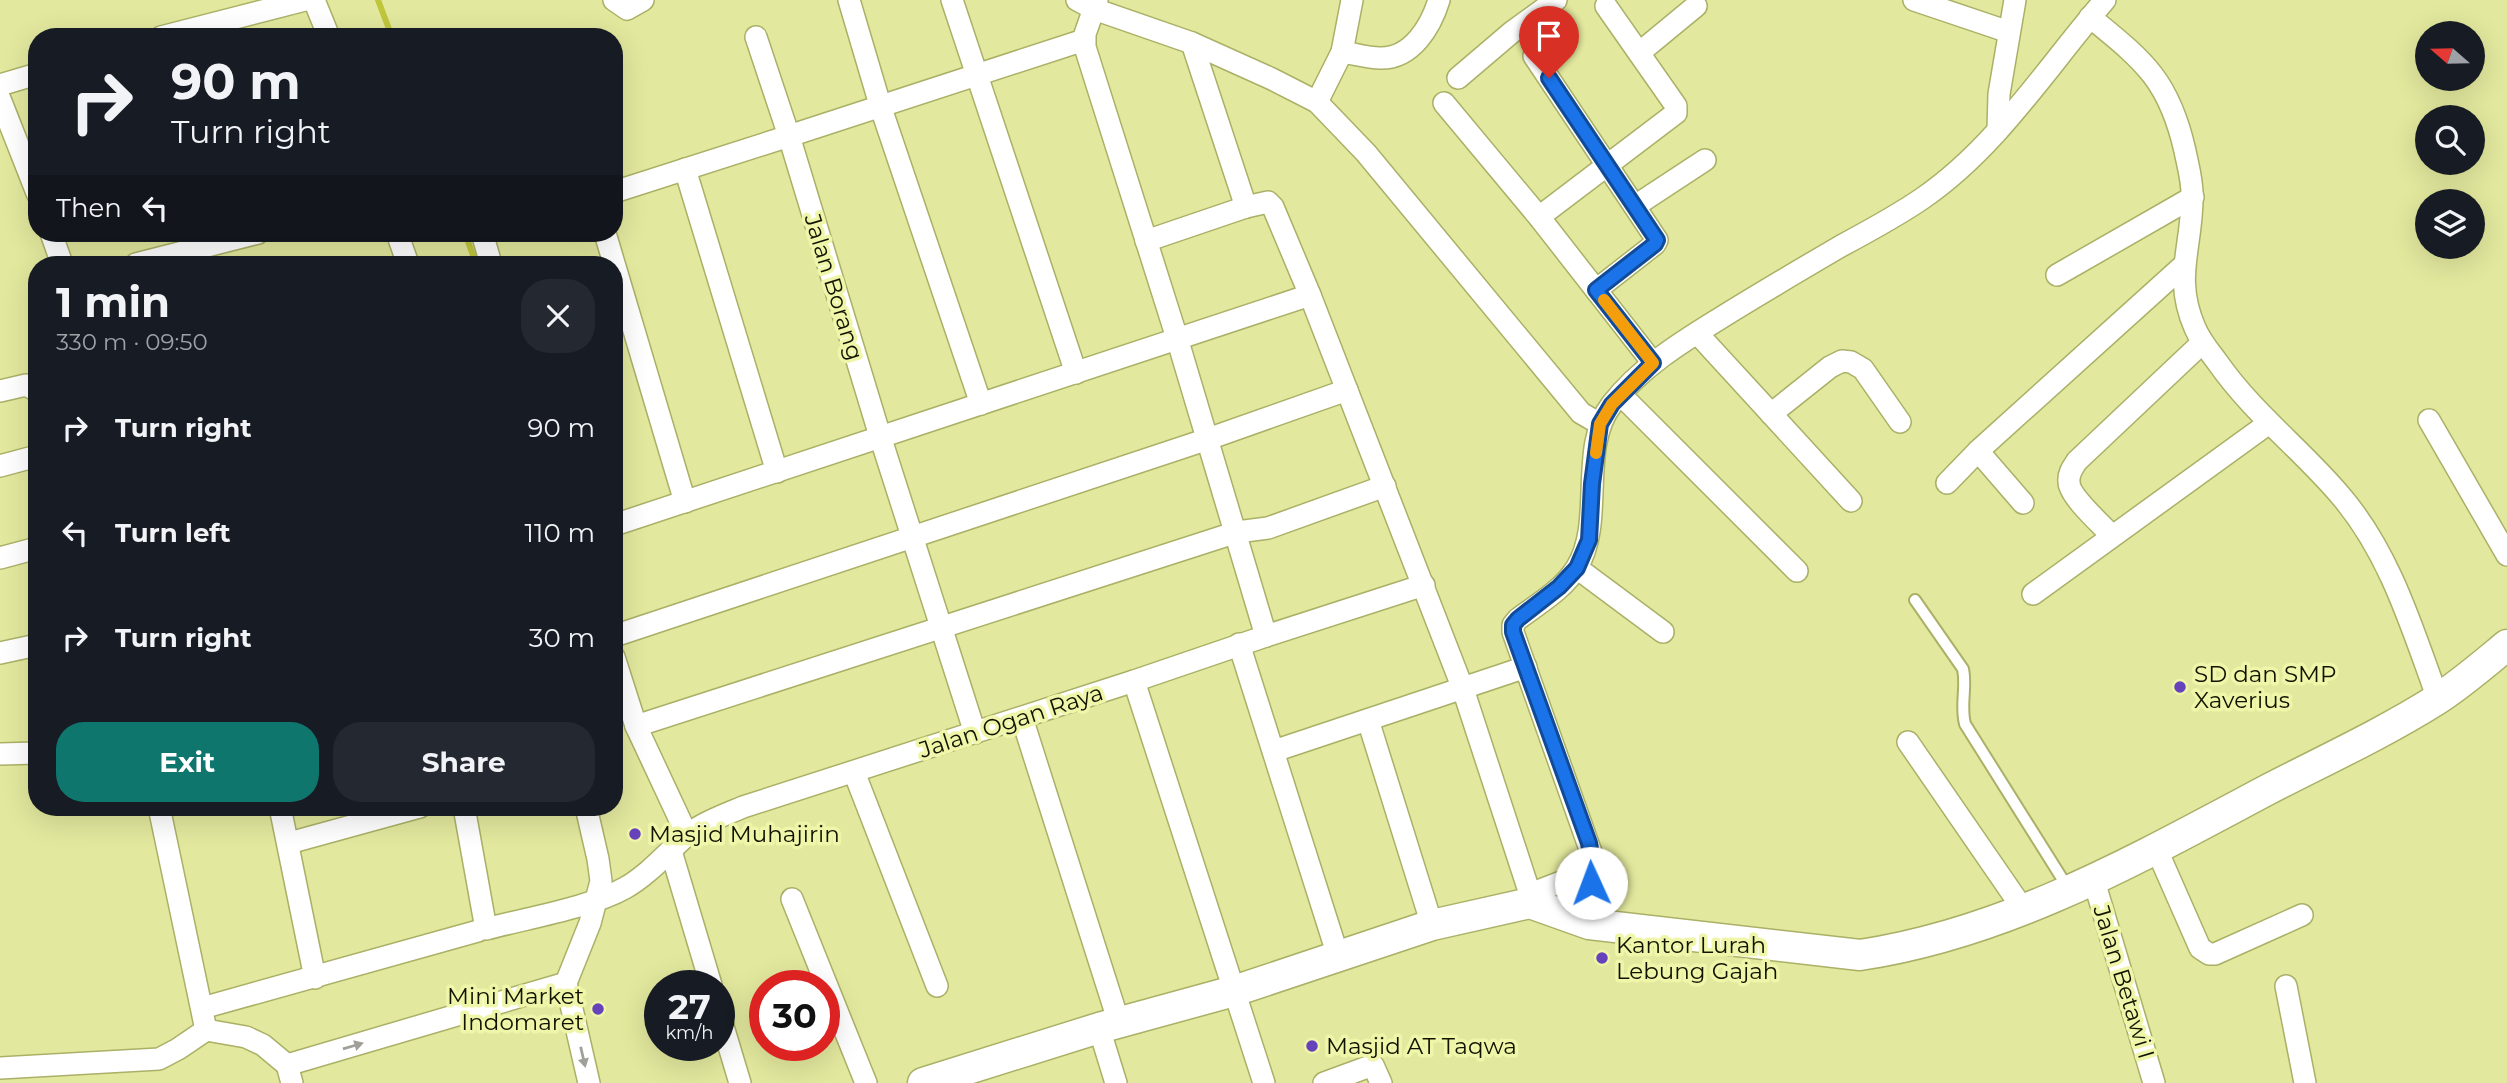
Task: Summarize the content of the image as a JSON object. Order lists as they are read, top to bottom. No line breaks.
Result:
{"streets":{"street":["Jalan Borang","Jalan Ogan Raya","Jalan Betawi I"]},"crossings":[["Jalan Borang","Jalan Ogan Raya"]],"places":["SD dan SMP Xaverius","Masjid Muhajirin","Kantor Lurah Lebung Gajah","Mini Market Indomaret","Masjid AT Taqwa"],"north":"left","page":{"turn":["90 m","Turn right"],"then":"Then","heading":["1 min","330 m · 09:50"],"list":[{"name":"Turn right","value":"90 m"},{"name":"Turn left","value":"110 m"},{"name":"Turn right","value":"30 m"}],"buttons":["Exit","Share"],"speed":"27 km/h","limit":"30"}}
